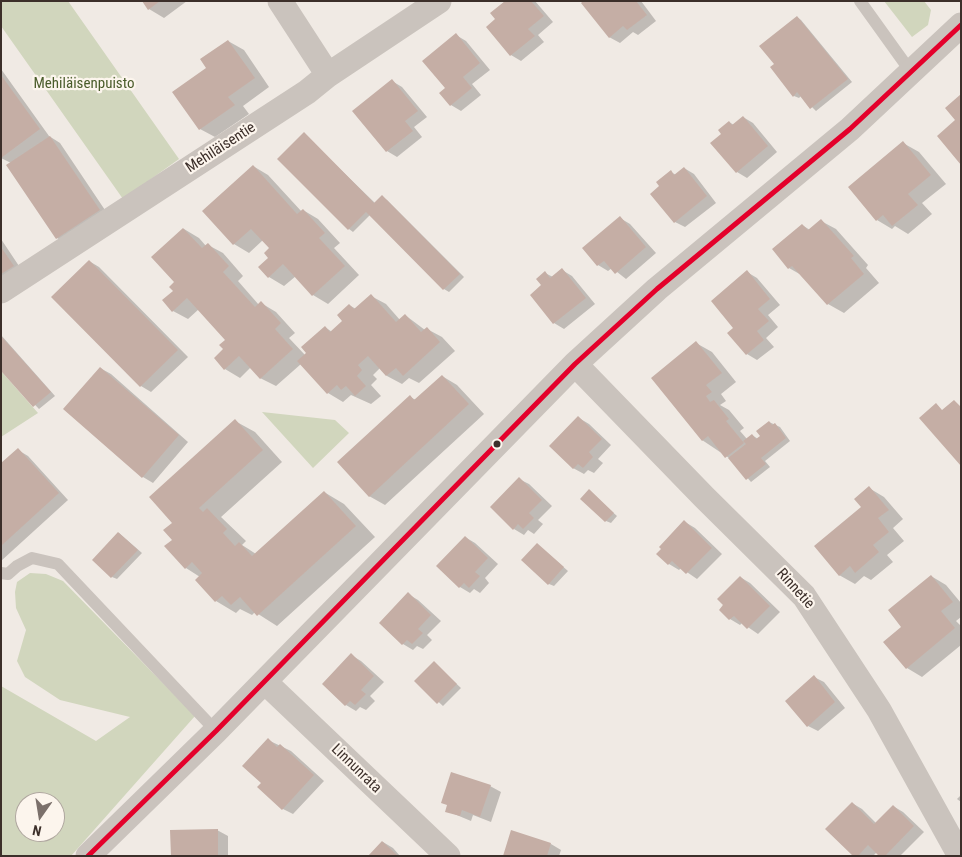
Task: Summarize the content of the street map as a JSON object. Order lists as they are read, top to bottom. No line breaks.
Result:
{"streets":{"street":["Mehiläisentie","Rinnetie","Linnunrata"]},"parks":["Mehiläisenpuisto"],"north":"bottom"}
